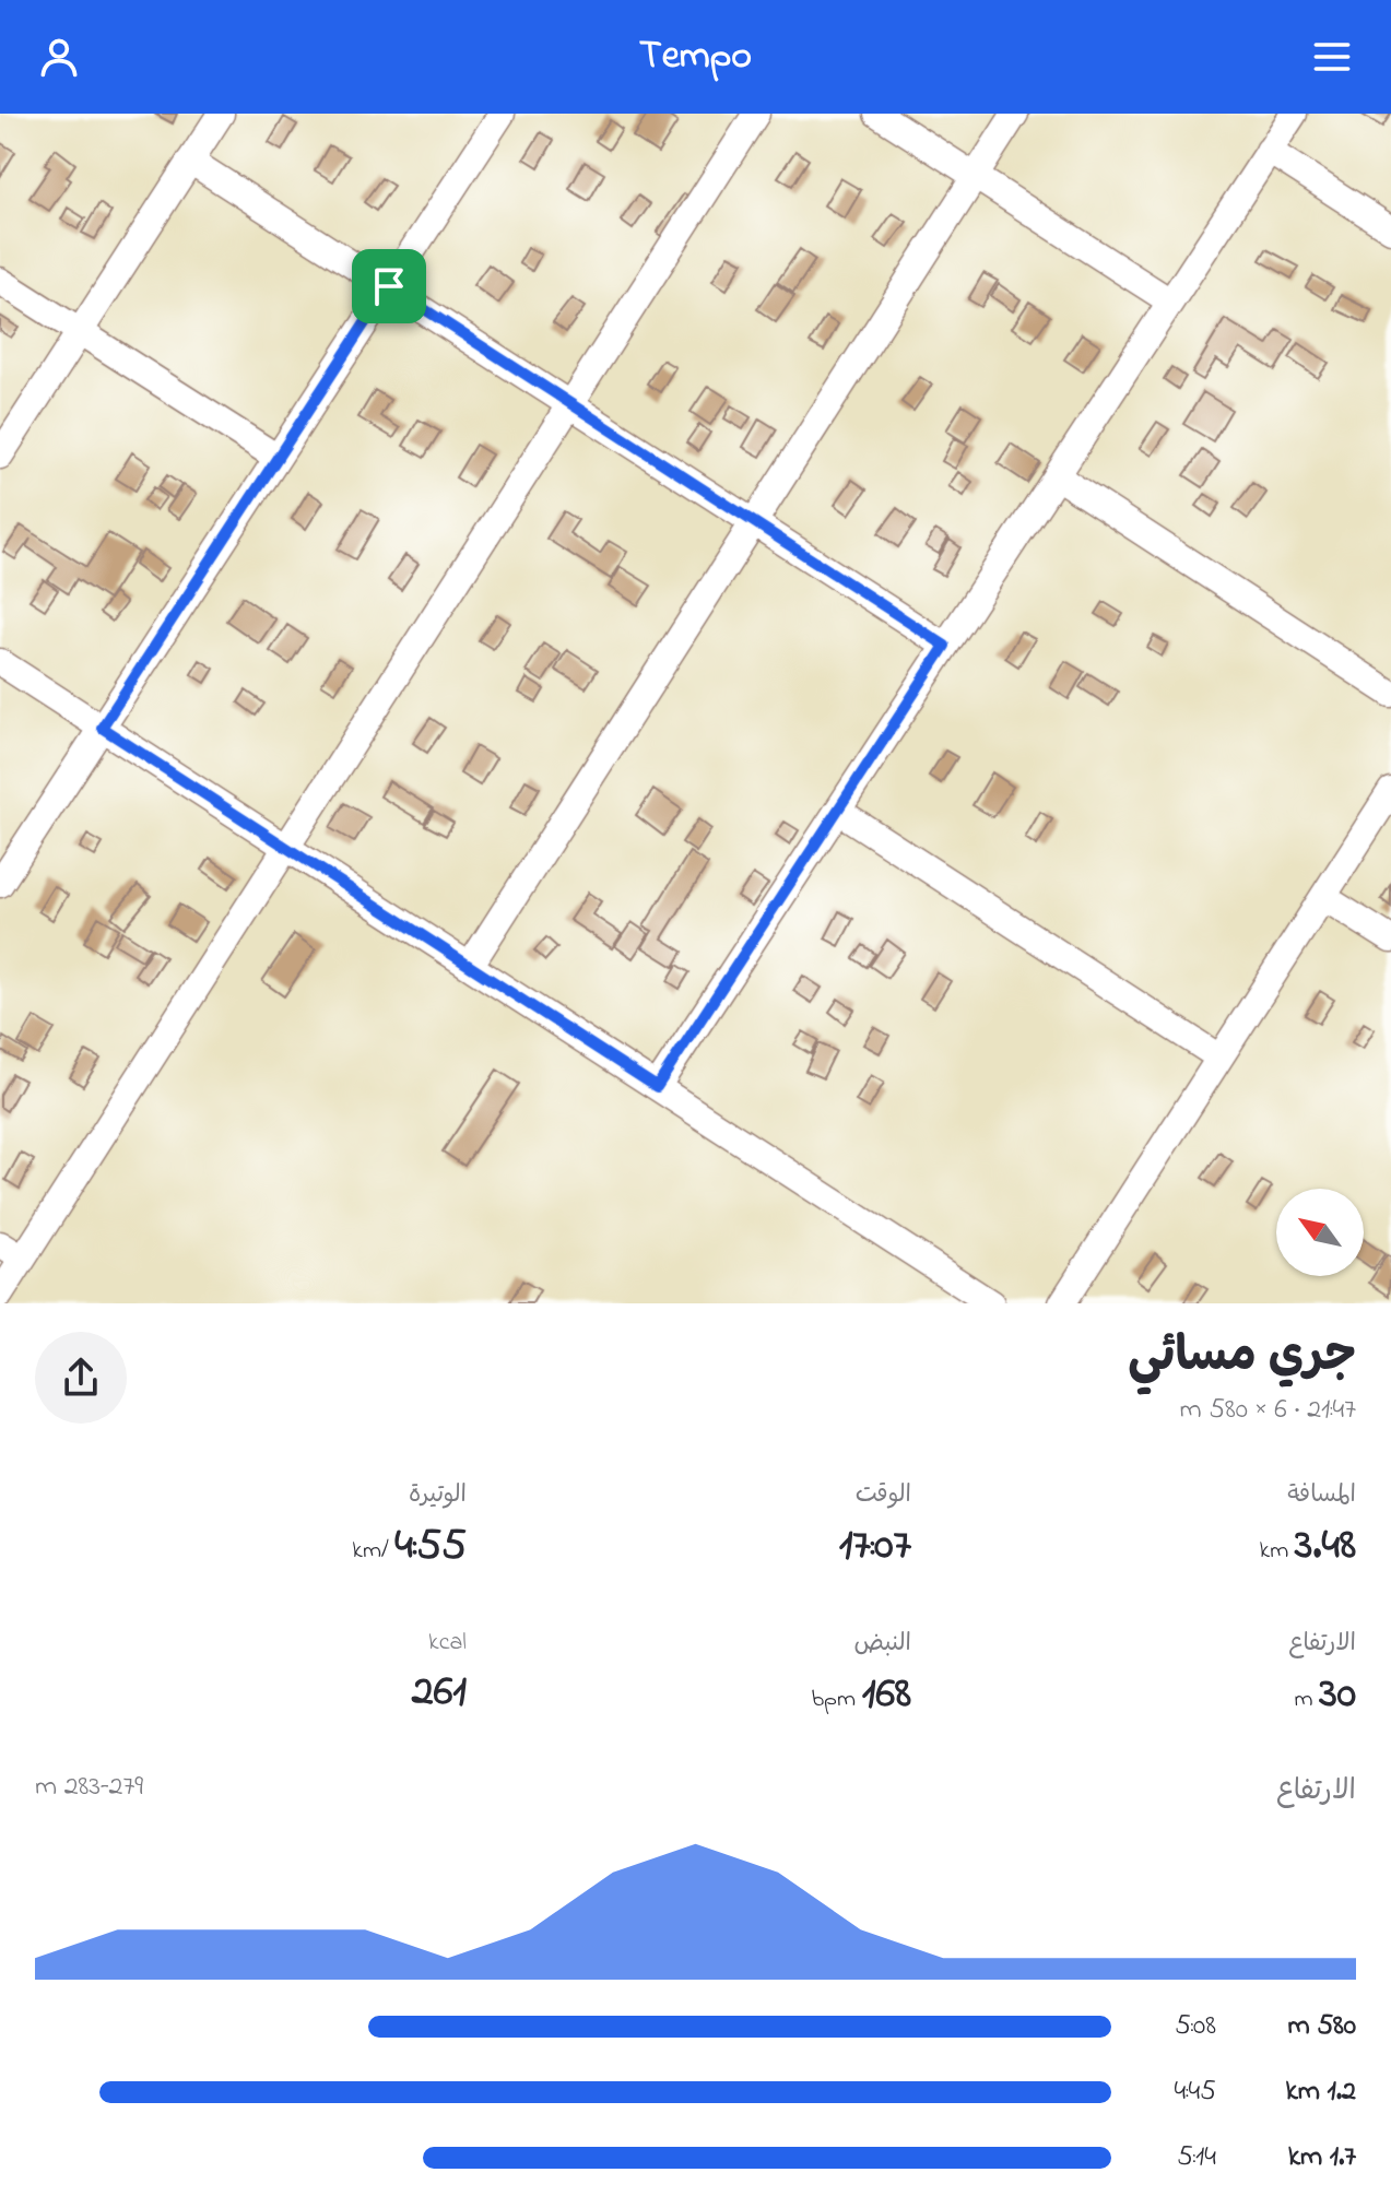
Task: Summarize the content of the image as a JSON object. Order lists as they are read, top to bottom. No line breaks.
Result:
{"north":"top left","page":{"header":"Tempo","heading":["جري مسائي","21:47 · 6 × 580 m"],"stats":[["المسافة","3.48 km"],["الوقت","17:07"],["الوتيرة","4:55 /km"],["الارتفاع","30 m"],["النبض","168 bpm"],["kcal","261"]],"chart":["الارتفاع","279–283 m"],"list":[{"name":"580 m","note":"5:08"},{"name":"1.2 km","note":"4:45"},{"name":"1.7 km","note":"5:14"}]}}
